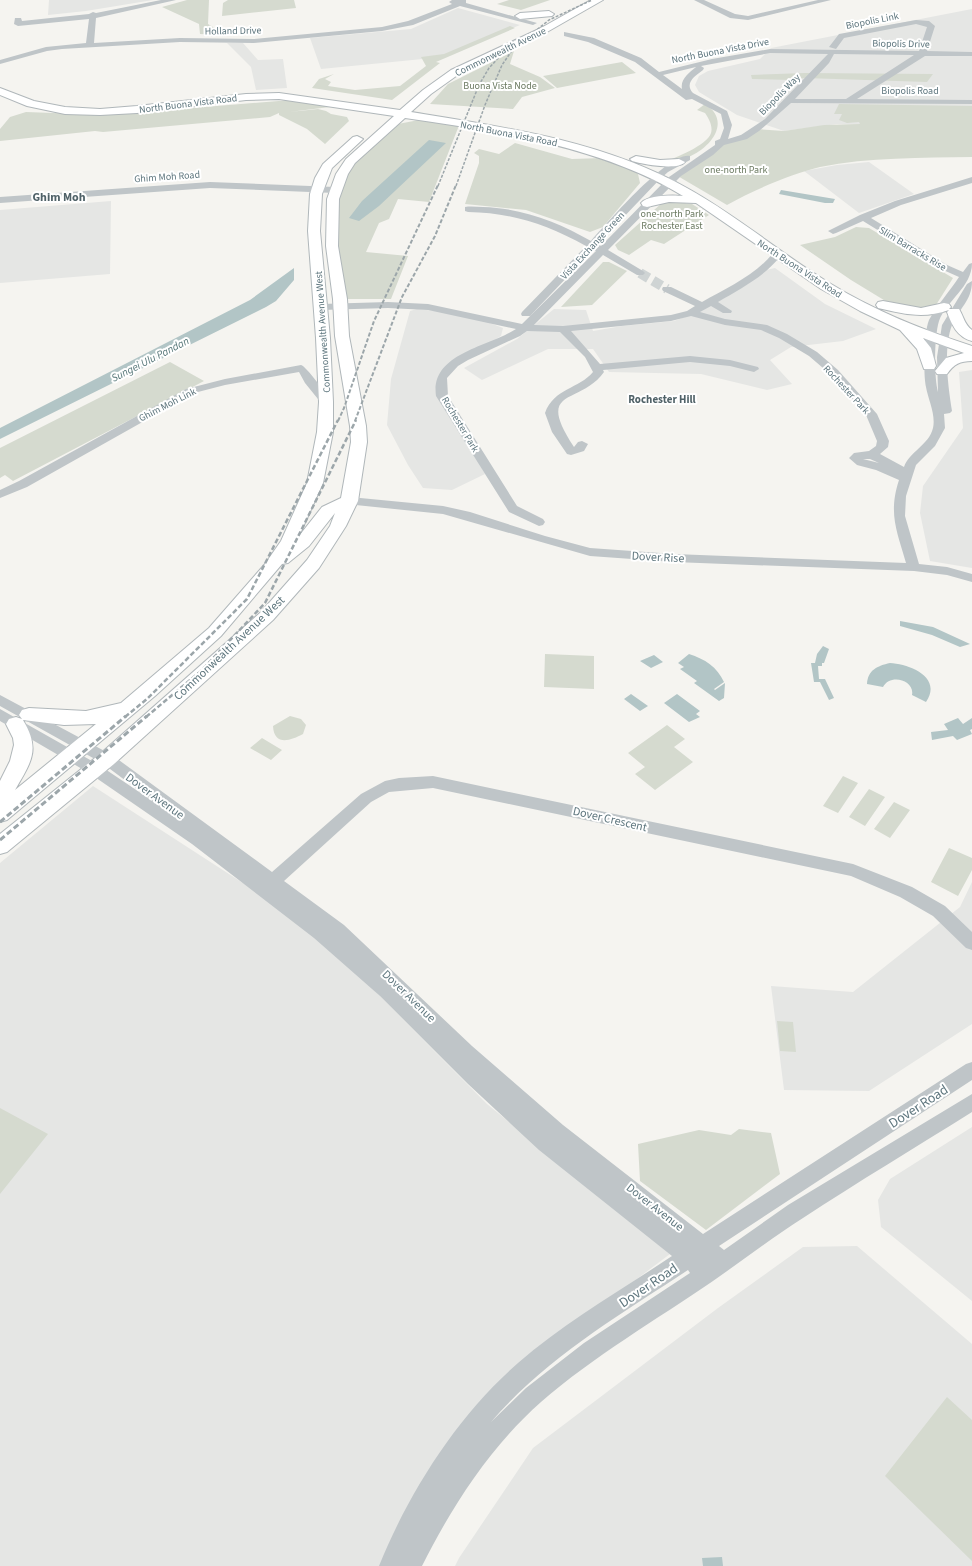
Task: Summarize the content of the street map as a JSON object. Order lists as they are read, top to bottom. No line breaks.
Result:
{"streets":{"main road":["Commonwealth Avenue","North Buona Vista Road","Commonwealth Avenue West"],"street":["Biopolis Link","Holland Drive","Biopolis Drive","North Buona Vista Drive","Biopolis Road","Biopolis Way","Ghim Moh Road","Vista Exchange Green","Slim Barracks Rise","Rochester Park","Ghim Moh Link","Dover Rise","Dover Avenue","Dover Crescent","Dover Road"]},"crossings":[["Biopolis Link","Biopolis Drive"],["Biopolis Link","North Buona Vista Drive"],["Biopolis Link","Biopolis Way"],["Biopolis Drive","North Buona Vista Drive"],["Biopolis Drive","Biopolis Way"],["North Buona Vista Drive","Biopolis Way"],["Commonwealth Avenue","North Buona Vista Road"],["Commonwealth Avenue","Commonwealth Avenue West"],["Biopolis Road","Biopolis Way"],["North Buona Vista Road","Vista Exchange Green"],["North Buona Vista Road","Commonwealth Avenue West"],["North Buona Vista Road","Rochester Park"],["Ghim Moh Road","Commonwealth Avenue West"],["Vista Exchange Green","Rochester Park"],["Commonwealth Avenue West","Ghim Moh Link"],["Commonwealth Avenue West","Dover Rise"],["Commonwealth Avenue West","Dover Avenue"],["Dover Avenue","Dover Crescent"],["Dover Avenue","Dover Road"]],"districts":["Ghim Moh","Rochester Hill"],"water":["Sungei Ulu Pandan"],"parks":["Buona Vista Node","one-north Park","one-north Park Rochester East"]}
